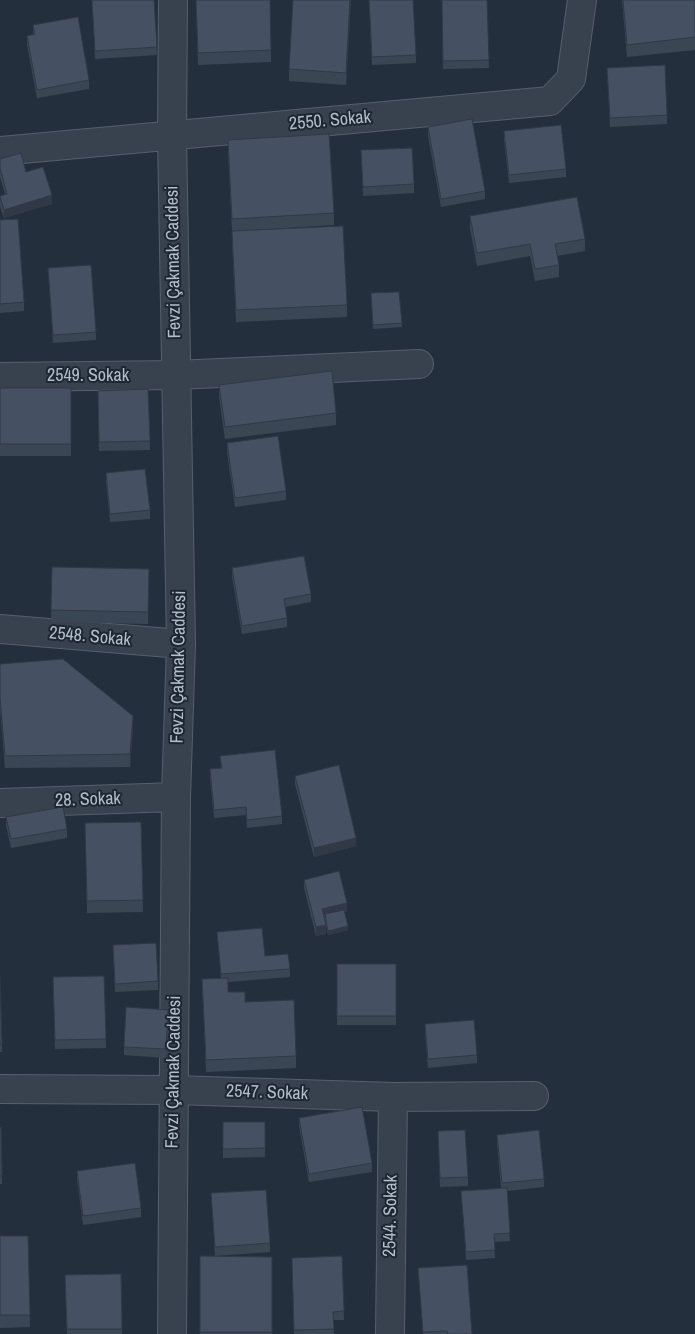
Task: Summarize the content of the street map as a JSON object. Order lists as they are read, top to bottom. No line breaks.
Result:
{"streets":{"street":["2550. Sokak","Fevzi Çakmak Caddesi","2549. Sokak","2548. Sokak","28. Sokak","2547. Sokak","2544. Sokak"]},"crossings":[["2550. Sokak","Fevzi Çakmak Caddesi"],["Fevzi Çakmak Caddesi","2549. Sokak"],["Fevzi Çakmak Caddesi","2548. Sokak"],["Fevzi Çakmak Caddesi","28. Sokak"],["Fevzi Çakmak Caddesi","2547. Sokak"],["2547. Sokak","2544. Sokak"]]}
